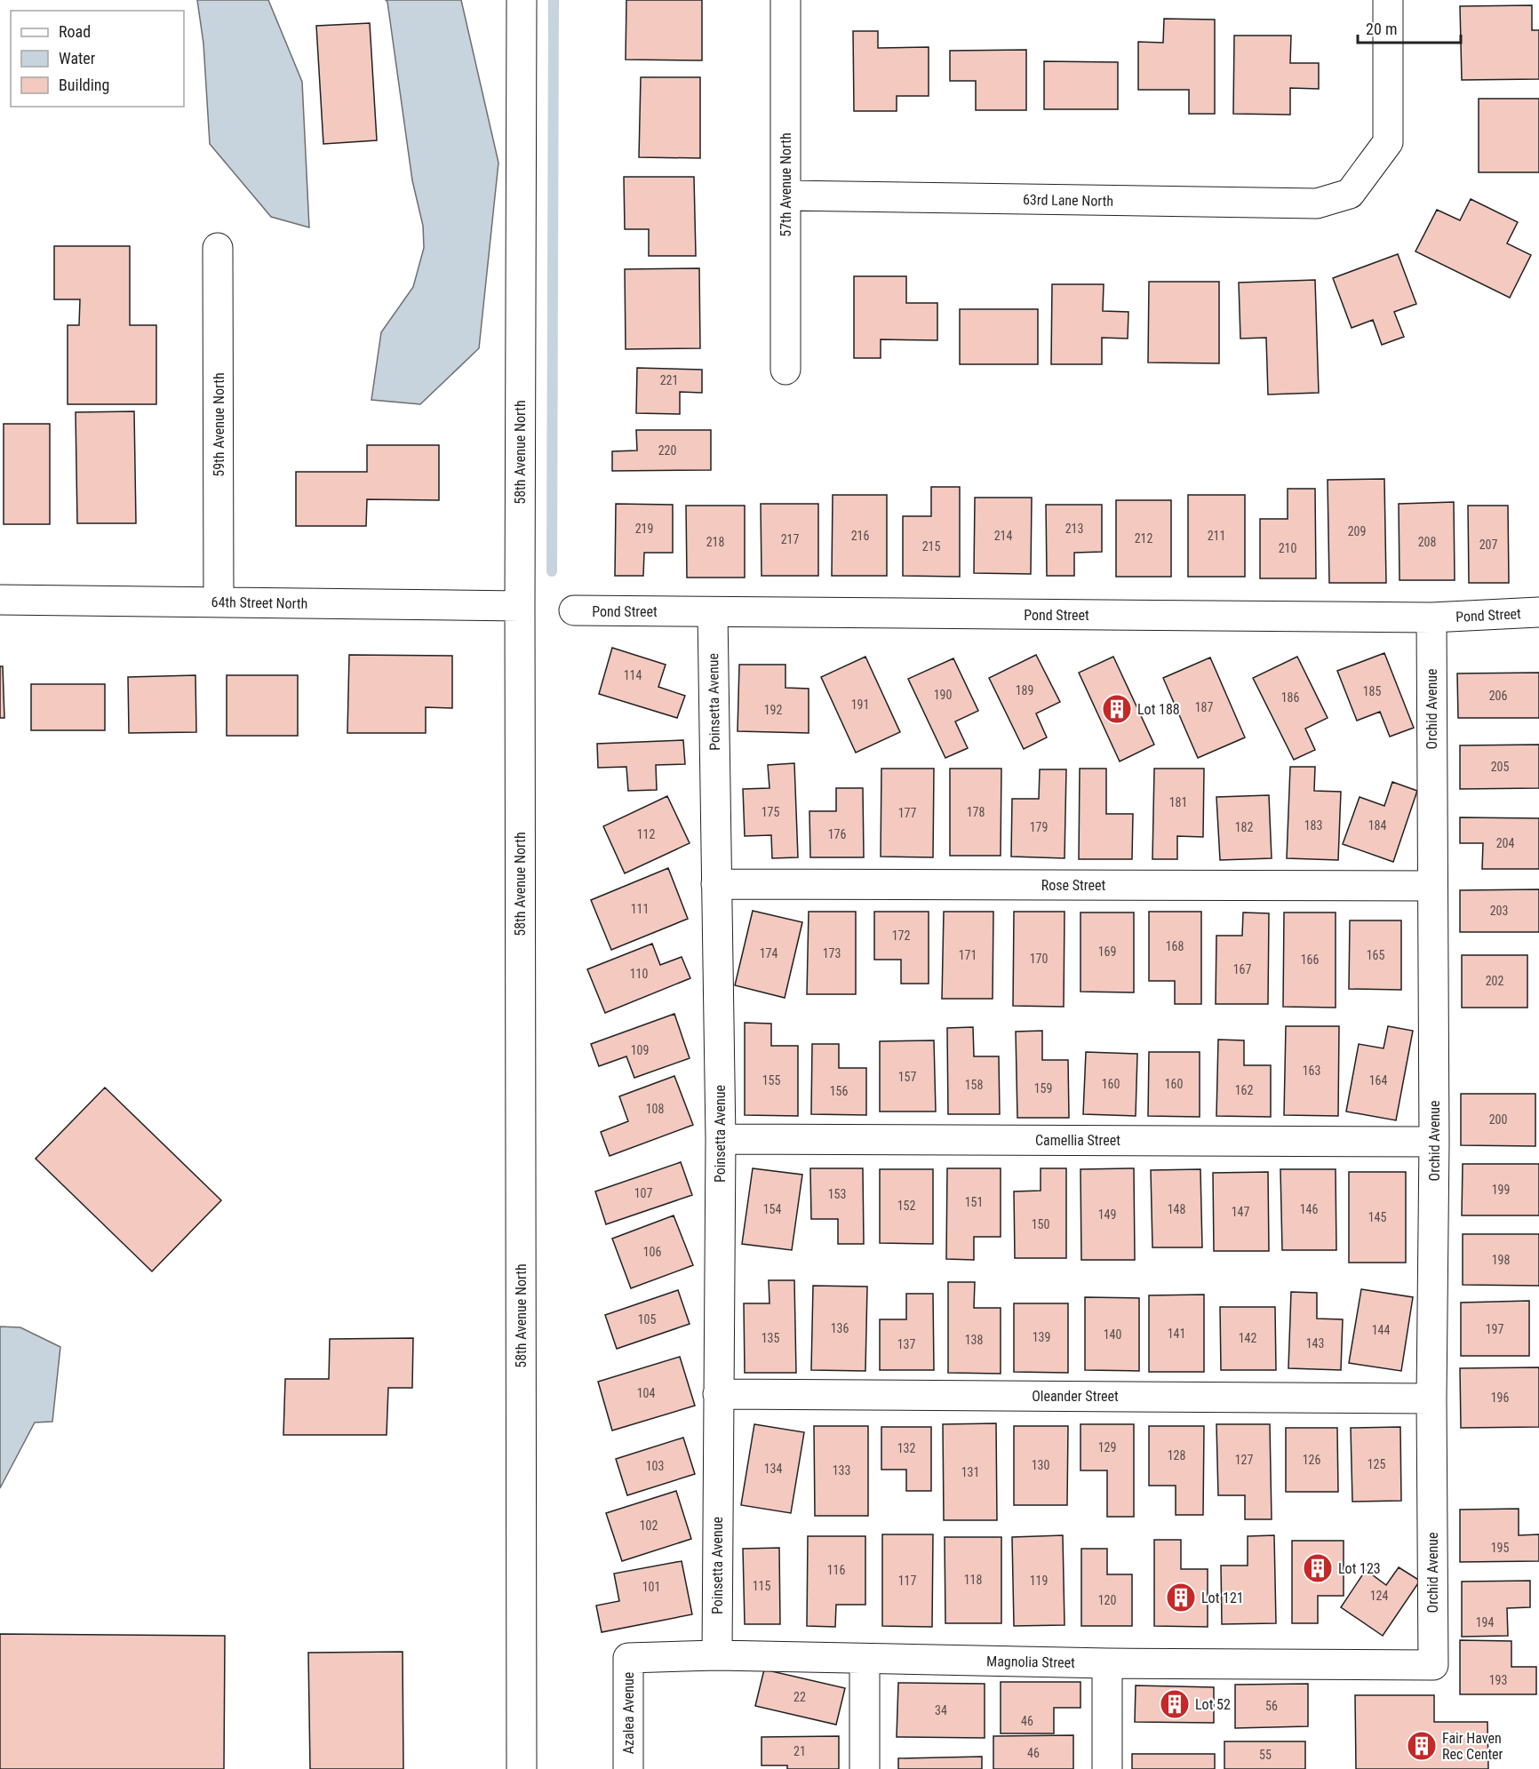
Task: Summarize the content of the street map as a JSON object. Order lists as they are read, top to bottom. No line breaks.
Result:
{"streets":{"street":["57th Avenue North","63rd Lane North","59th Avenue North","58th Avenue North","64th Street North","Pond Street","Poinsetta Avenue","Orchid Avenue","Rose Street","Camellia Street","Oleander Street","Magnolia Street","Azalea Avenue"]},"crossings":[["57th Avenue North","63rd Lane North"],["59th Avenue North","64th Street North"],["58th Avenue North","64th Street North"],["Pond Street","Poinsetta Avenue"],["Pond Street","Orchid Avenue"],["Poinsetta Avenue","Rose Street"],["Poinsetta Avenue","Camellia Street"],["Poinsetta Avenue","Oleander Street"],["Poinsetta Avenue","Magnolia Street"],["Orchid Avenue","Rose Street"],["Orchid Avenue","Camellia Street"],["Orchid Avenue","Oleander Street"],["Orchid Avenue","Magnolia Street"],["Magnolia Street","Azalea Avenue"]],"places":{"building":["Lot 188","Lot 123","Lot 121","Lot 52","Fair Haven Rec Center"]},"house_numbers":["221","220","219","213","209","216","214","211","212","217","218","208","207","215","210","114","189","185","190","206","186","191","187","192","205","181","175","178","177","183","184","179","182","112","176","204","111","203","172","168","169","174","173","171","165","170","166","167","110","202","109","163","157","155","164","160","160","158","159","162","156","108","200","199","107","153","151","152","154","148","146","147","149","145","150","106","198","105","136","197","144","141","140","139","135","142","138","143","137","104","196","129","132","128","127","126","125","130","103","134","133","131","102","195","116","118","117","119","115","101","124","120","194","193","22","56","34","46","21","46","55"],"legend":["Road","Water","Building"],"scale_bar":"20 m"}
